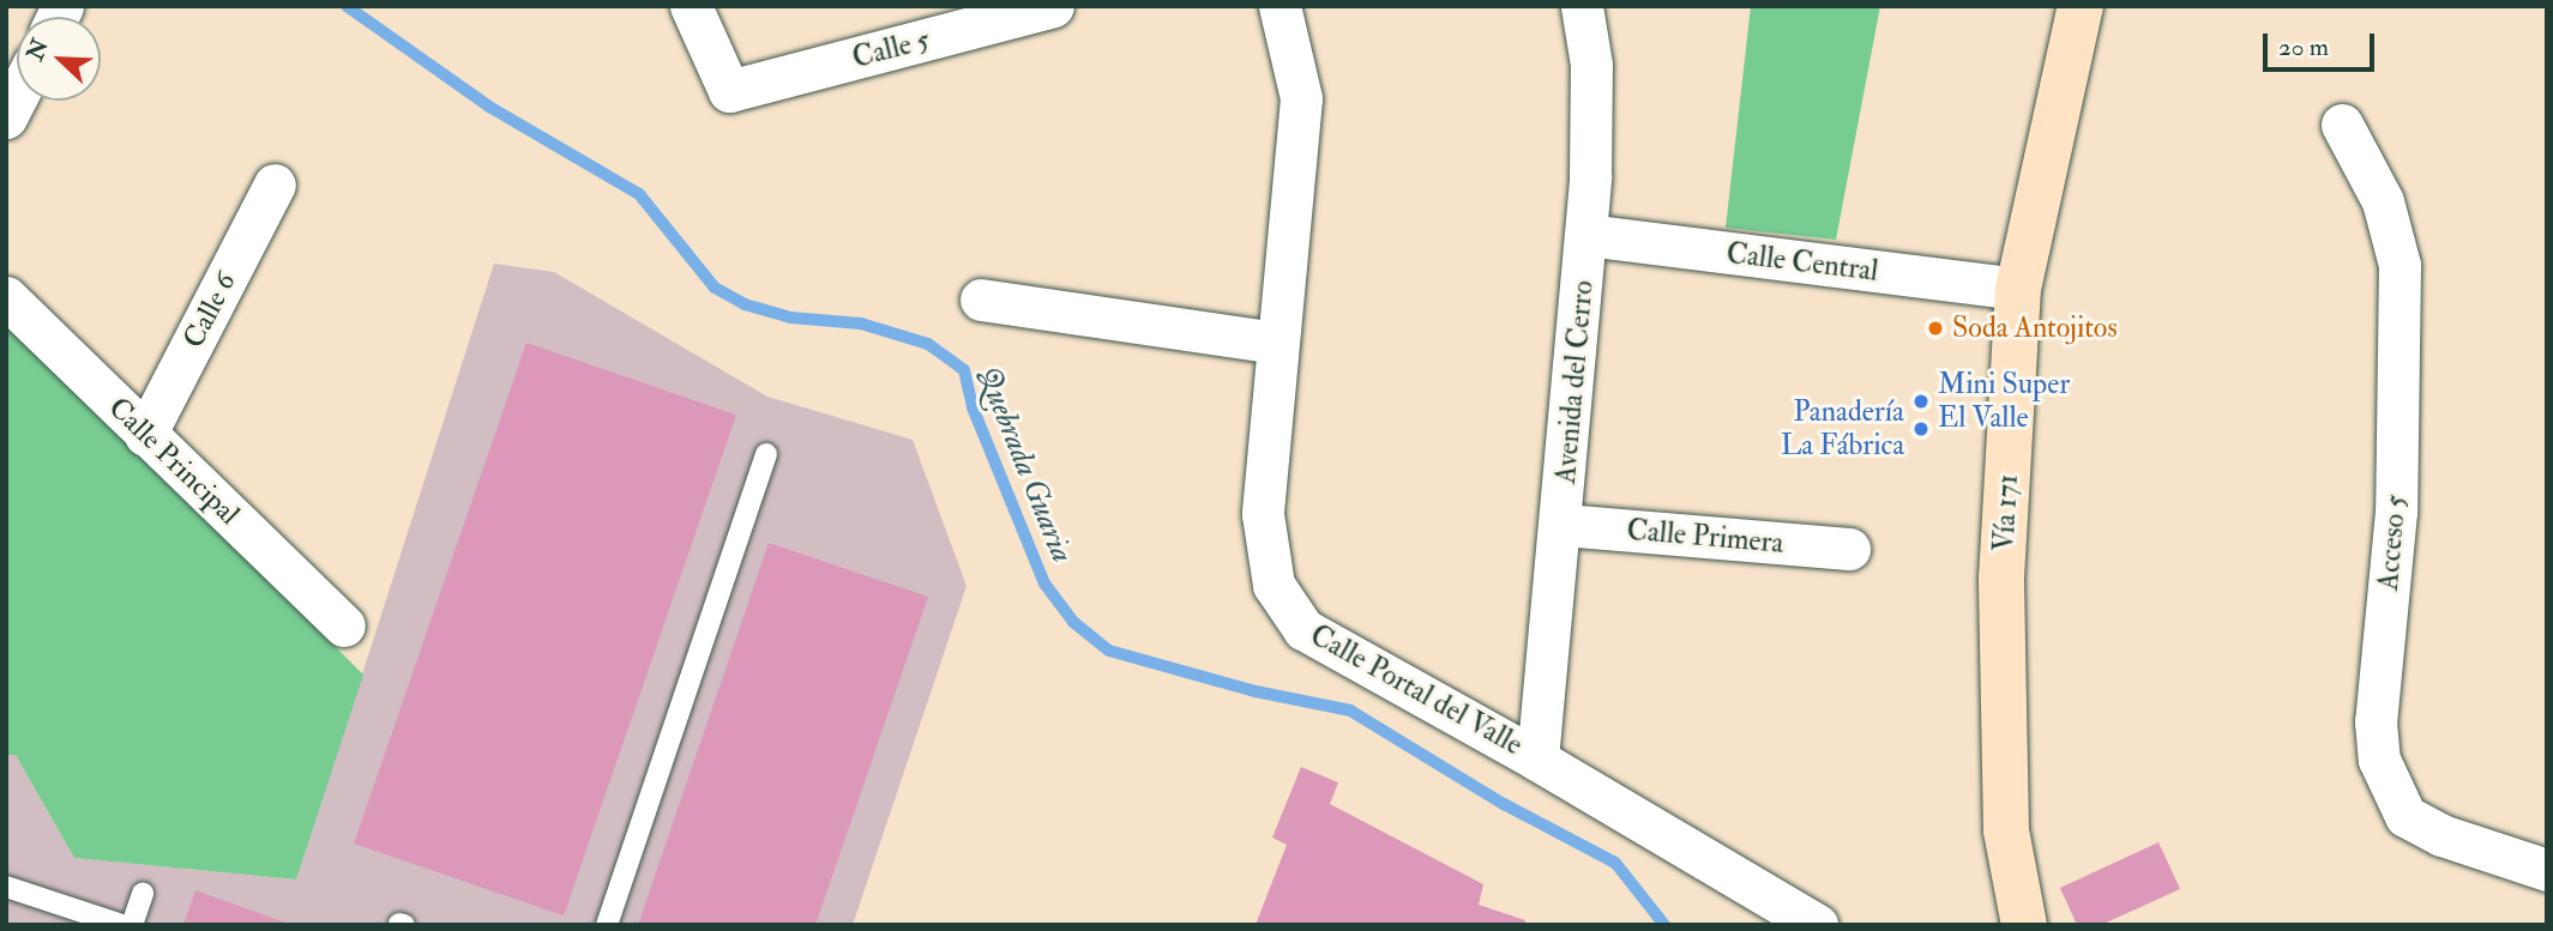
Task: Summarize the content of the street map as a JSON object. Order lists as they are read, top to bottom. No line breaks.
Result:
{"streets":{"main road":["Vía 171"],"street":["Calle 5","Calle Central","Calle 6","Avenida del Cerro","Calle Principal","Calle Primera","Acceso 5","Calle Portal del Valle"]},"crossings":[["Calle Central","Avenida del Cerro"],["Calle Central","Vía 171"],["Calle 6","Calle Principal"],["Avenida del Cerro","Calle Primera"],["Avenida del Cerro","Calle Portal del Valle"]],"water":["Quebrada Guaria"],"places":["Soda Antojitos","Mini Super El Valle","Panadería La Fábrica"],"scale_bar":"20 m","north":"top left"}
